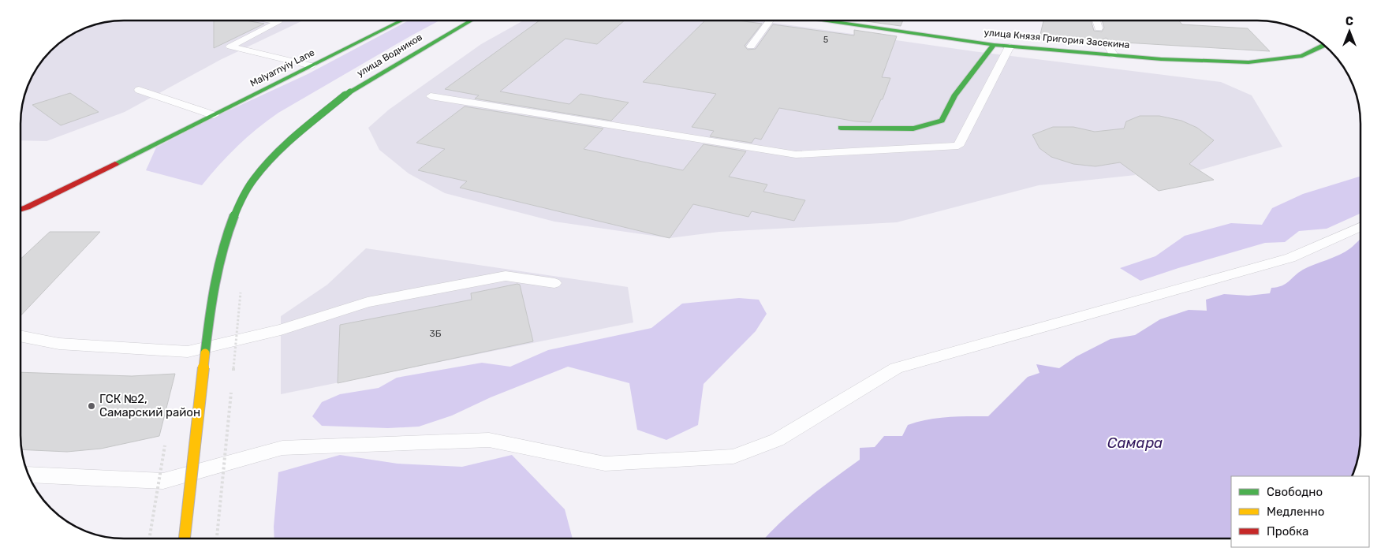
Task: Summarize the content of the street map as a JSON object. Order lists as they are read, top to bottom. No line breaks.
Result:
{"streets":{"main road":["улица Князя Григория Засекина","улица Водников","Malyarnyiy Lane"]},"water":["Самара"],"places":["ГСК №2, Самарский район"],"house_numbers":["5","3Б"],"legend":["Свободно","Медленно","Пробка"],"north":"top"}
